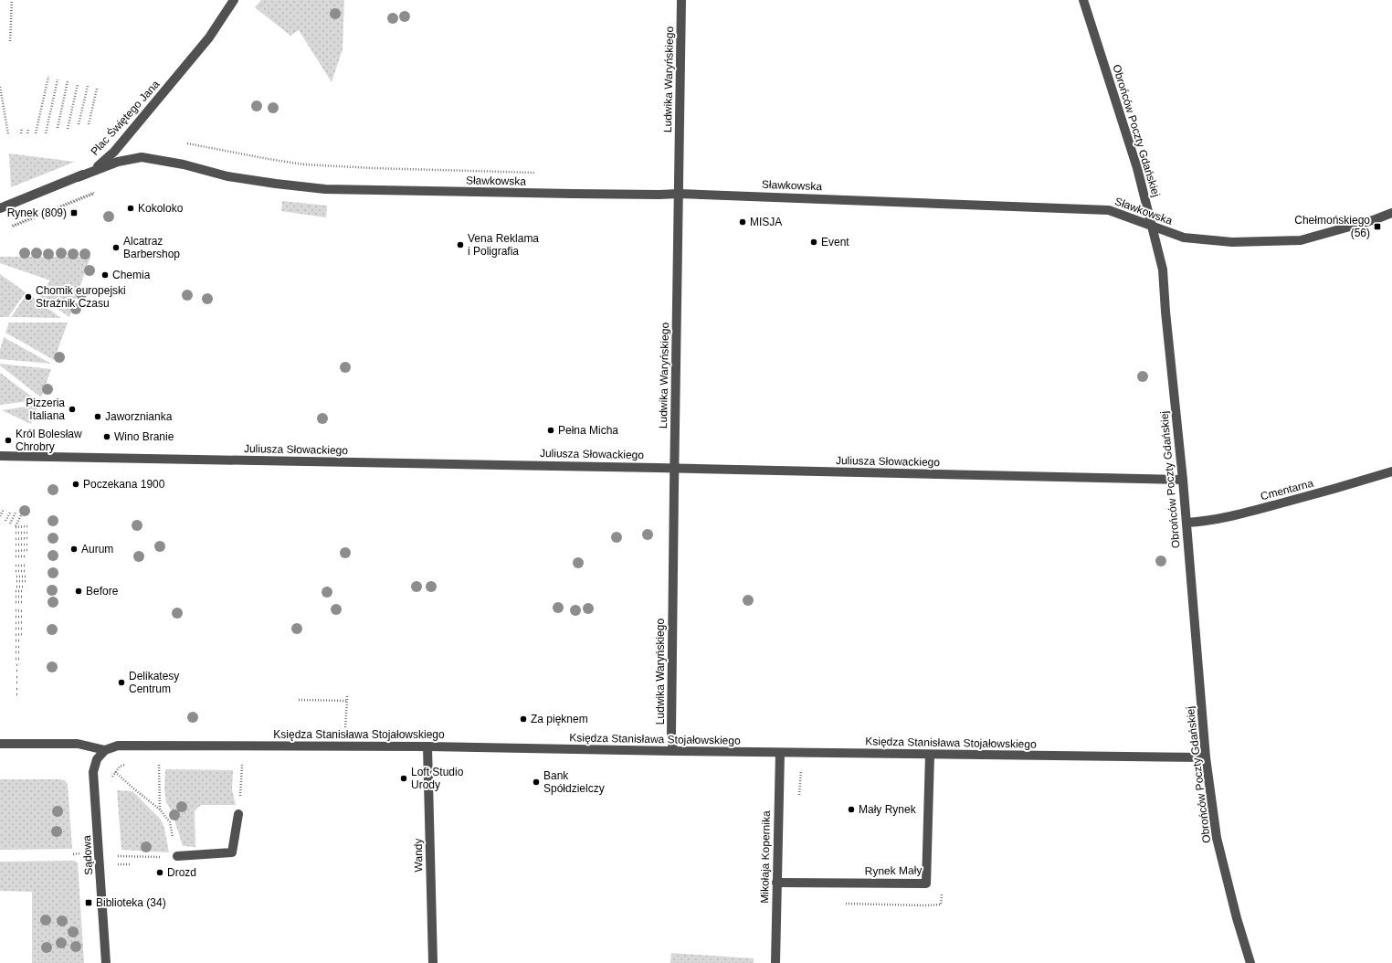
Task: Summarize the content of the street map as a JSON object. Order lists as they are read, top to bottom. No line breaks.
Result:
{"streets":{"street":["Ludwika Waryńskiego","Plac Świętego Jana","Obrońców Poczty Gdańskiej","Sławkowska","Juliusza Słowackiego","Cmentarna","Księdza Stanisława Stojałowskiego","Sądowa","Wandy","Mikołaja Kopernika","Rynek Mały"]},"crossings":[["Ludwika Waryńskiego","Sławkowska"],["Ludwika Waryńskiego","Juliusza Słowackiego"],["Ludwika Waryńskiego","Księdza Stanisława Stojałowskiego"],["Plac Świętego Jana","Sławkowska"],["Obrońców Poczty Gdańskiej","Sławkowska"],["Obrońców Poczty Gdańskiej","Juliusza Słowackiego"],["Obrońców Poczty Gdańskiej","Cmentarna"],["Obrońców Poczty Gdańskiej","Księdza Stanisława Stojałowskiego"],["Księdza Stanisława Stojałowskiego","Sądowa"],["Księdza Stanisława Stojałowskiego","Wandy"],["Księdza Stanisława Stojałowskiego","Mikołaja Kopernika"],["Księdza Stanisława Stojałowskiego","Rynek Mały"],["Mikołaja Kopernika","Rynek Mały"]],"places":{"other":["Kokoloko","MISJA","Event","Vena Reklama i Poligrafia","Alcatraz Barbershop","Chemia","Chomik europejski Strażnik Czasu","Pizzeria Italiana","Jaworznianka","Pełna Micha","Wino Branie","Król Bolesław Chrobry","Poczekana 1900","Aurum","Before","Delikatesy Centrum","Za pięknem","Loft Studio Urody","Bank Spółdzielczy","Mały Rynek","Drozd"],"transit":["Rynek (809)","Chełmońskiego (56)","Biblioteka (34)"]}}
